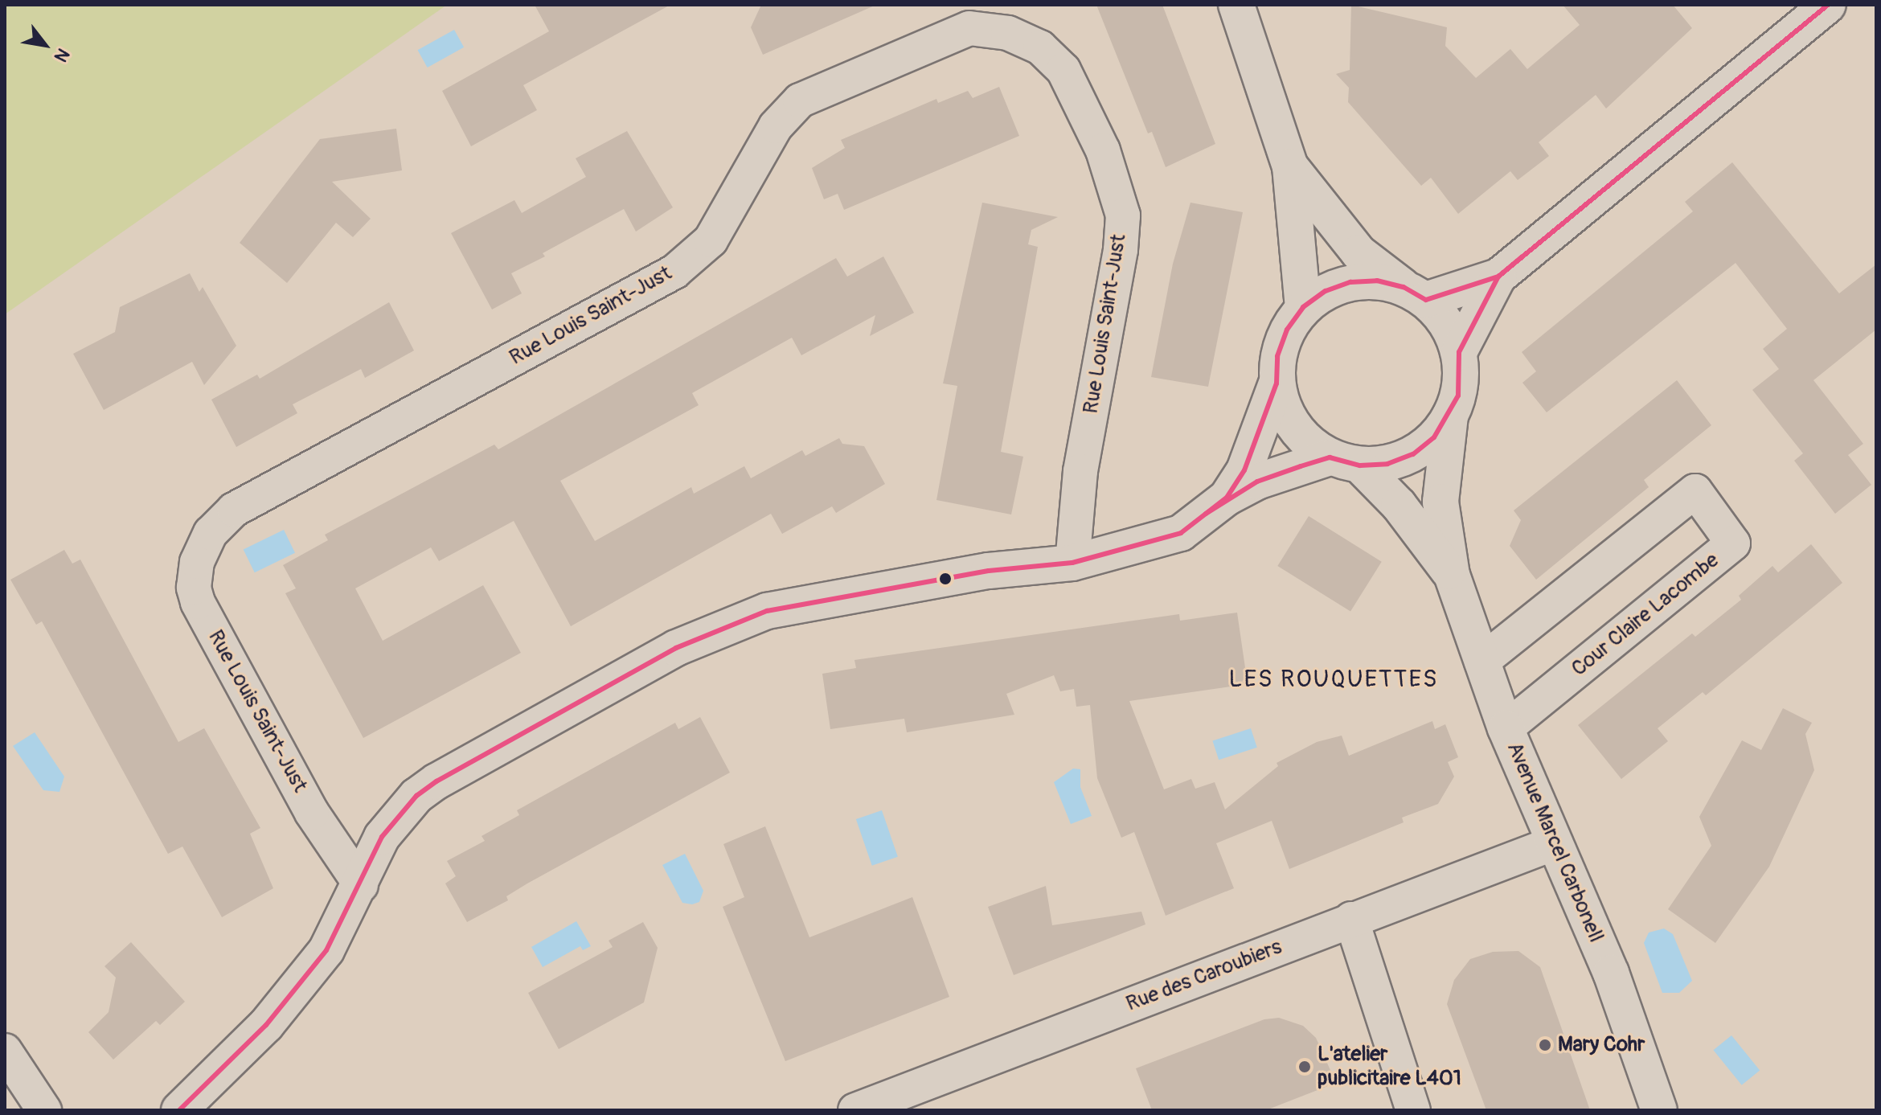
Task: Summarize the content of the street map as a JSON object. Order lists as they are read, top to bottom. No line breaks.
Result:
{"streets":{"street":["Rue Louis Saint-Just","Cour Claire Lacombe","Avenue Marcel Carbonell","Rue des Caroubiers"]},"crossings":[["Cour Claire Lacombe","Avenue Marcel Carbonell"],["Avenue Marcel Carbonell","Rue des Caroubiers"]],"districts":["LES ROUQUETTES"],"places":["Mary Cohr","L'atelier publicitaire L401"],"north":"bottom right"}
